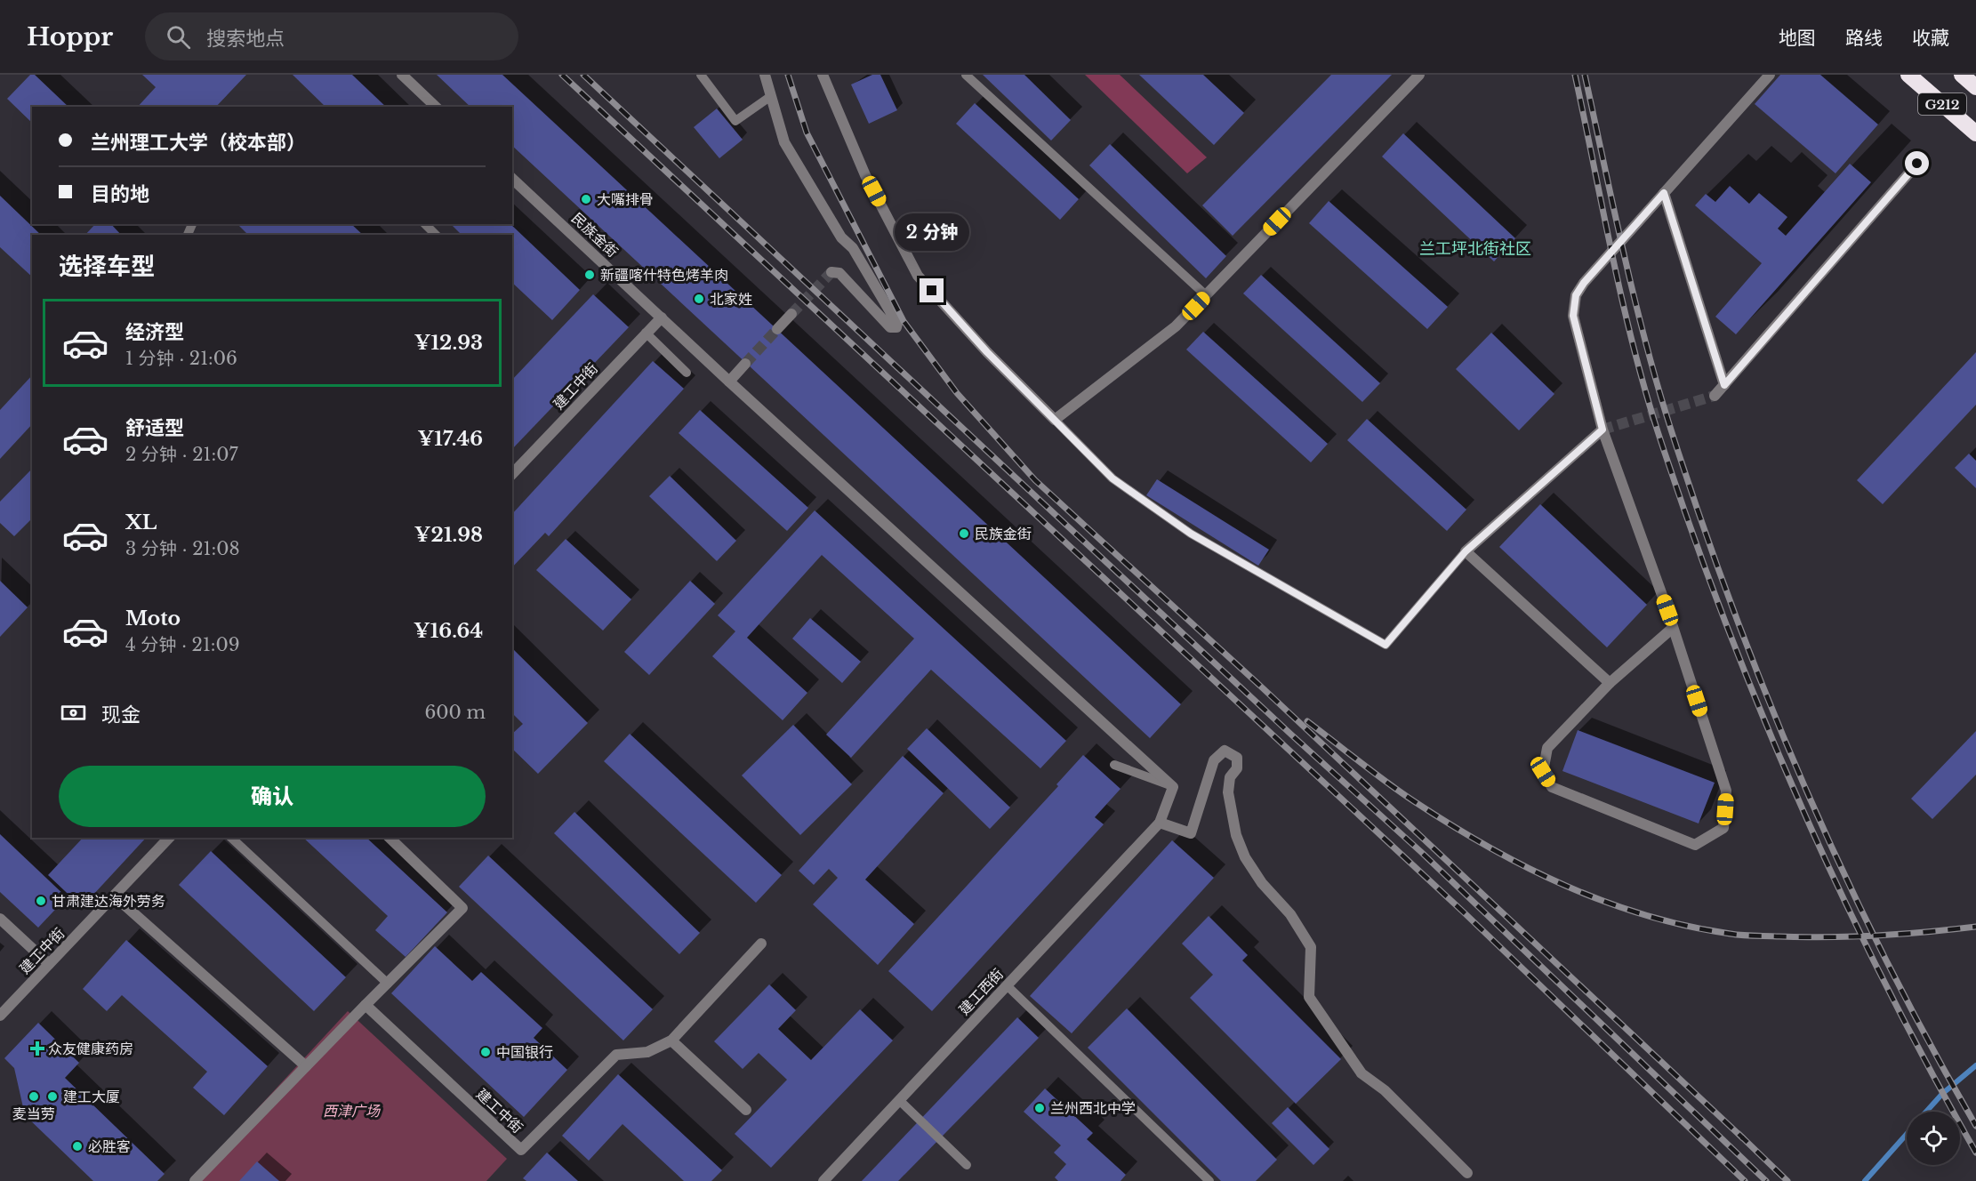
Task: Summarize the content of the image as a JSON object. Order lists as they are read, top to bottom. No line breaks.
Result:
{"streets":{"highway":["G212"],"street":["民族金街","建工中街","建工西街"]},"crossings":[["民族金街","建工中街"]],"districts":["兰工坪北街社区"],"parks":["西津广场"],"places":{"other":["大嘴排骨","新疆喀什特色烤羊肉","北家姓","民族金街","甘肃建达海外劳务","中国银行","麦当劳","建工大厦","兰州西北中学","必胜客"],"health":["众友健康药房"]},"page":{"header":"Hoppr","search":"搜索地点","nav":["地图","路线","收藏"],"banner":["兰州理工大学（校本部）","目的地"],"bubble":"2 分钟","heading":"选择车型","list":[{"name":"经济型","note":"1 分钟 · 21:06","value":"¥12.93"},{"name":"舒适型","note":"2 分钟 · 21:07","value":"¥17.46"},{"name":"XL","note":"3 分钟 · 21:08","value":"¥21.98"},{"name":"Moto","note":"4 分钟 · 21:09","value":"¥16.64"}],"pay":["现金","600 m"],"buttons":"确认"}}
